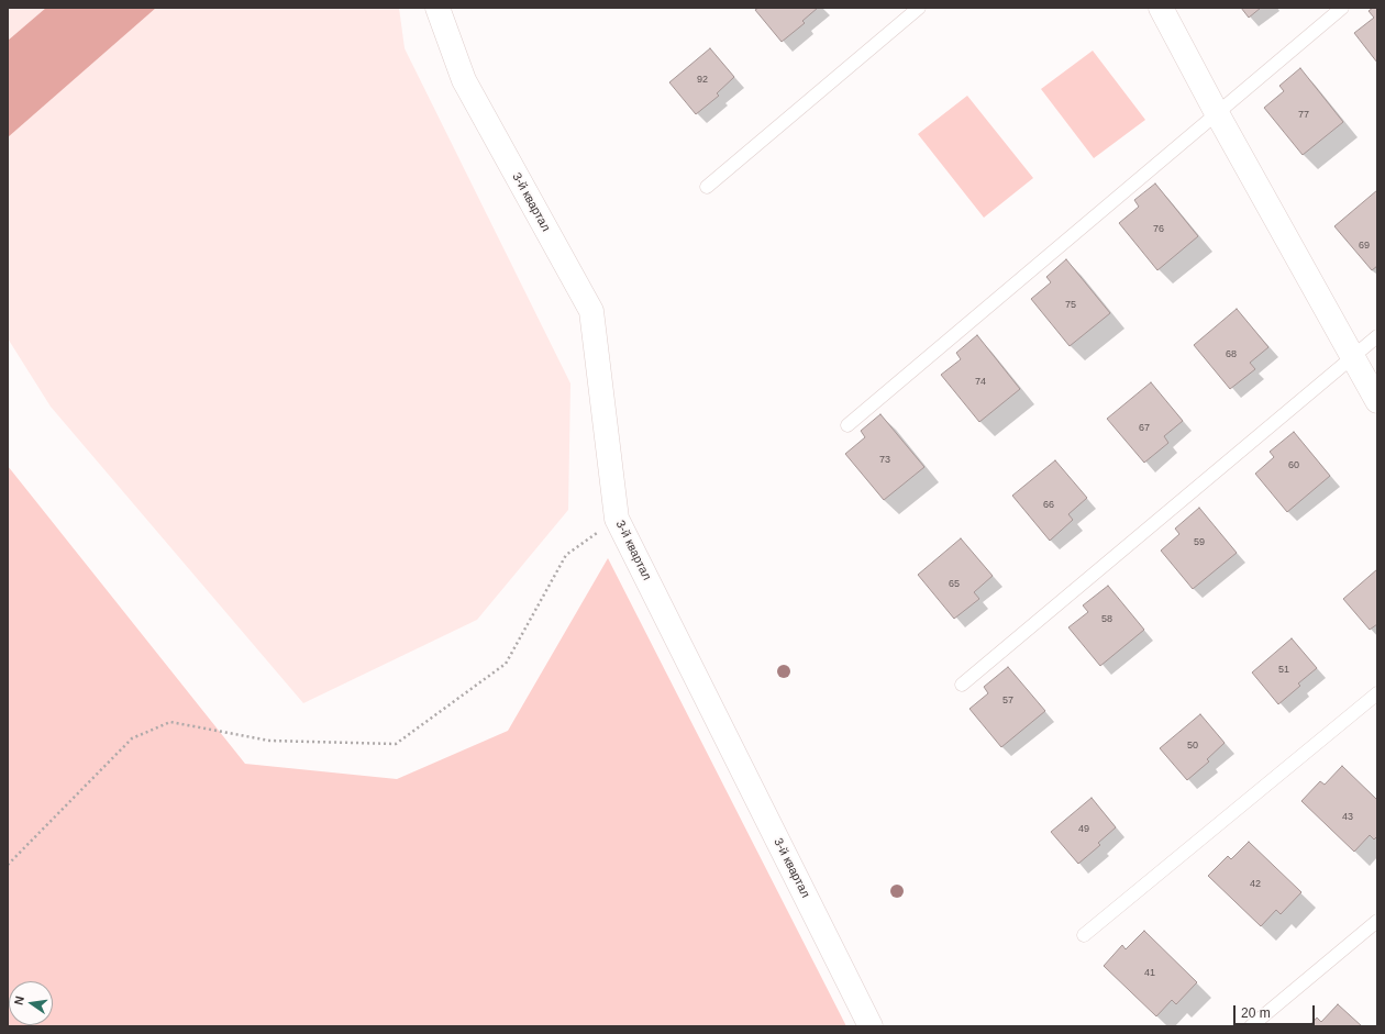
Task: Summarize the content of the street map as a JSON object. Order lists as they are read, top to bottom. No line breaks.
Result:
{"streets":{"street":["3-й квартал"]},"house_numbers":["92","77","76","69","75","68","74","67","73","60","66","59","65","58","51","57","50","43","49","42","41"],"scale_bar":"20 m","north":"left"}
